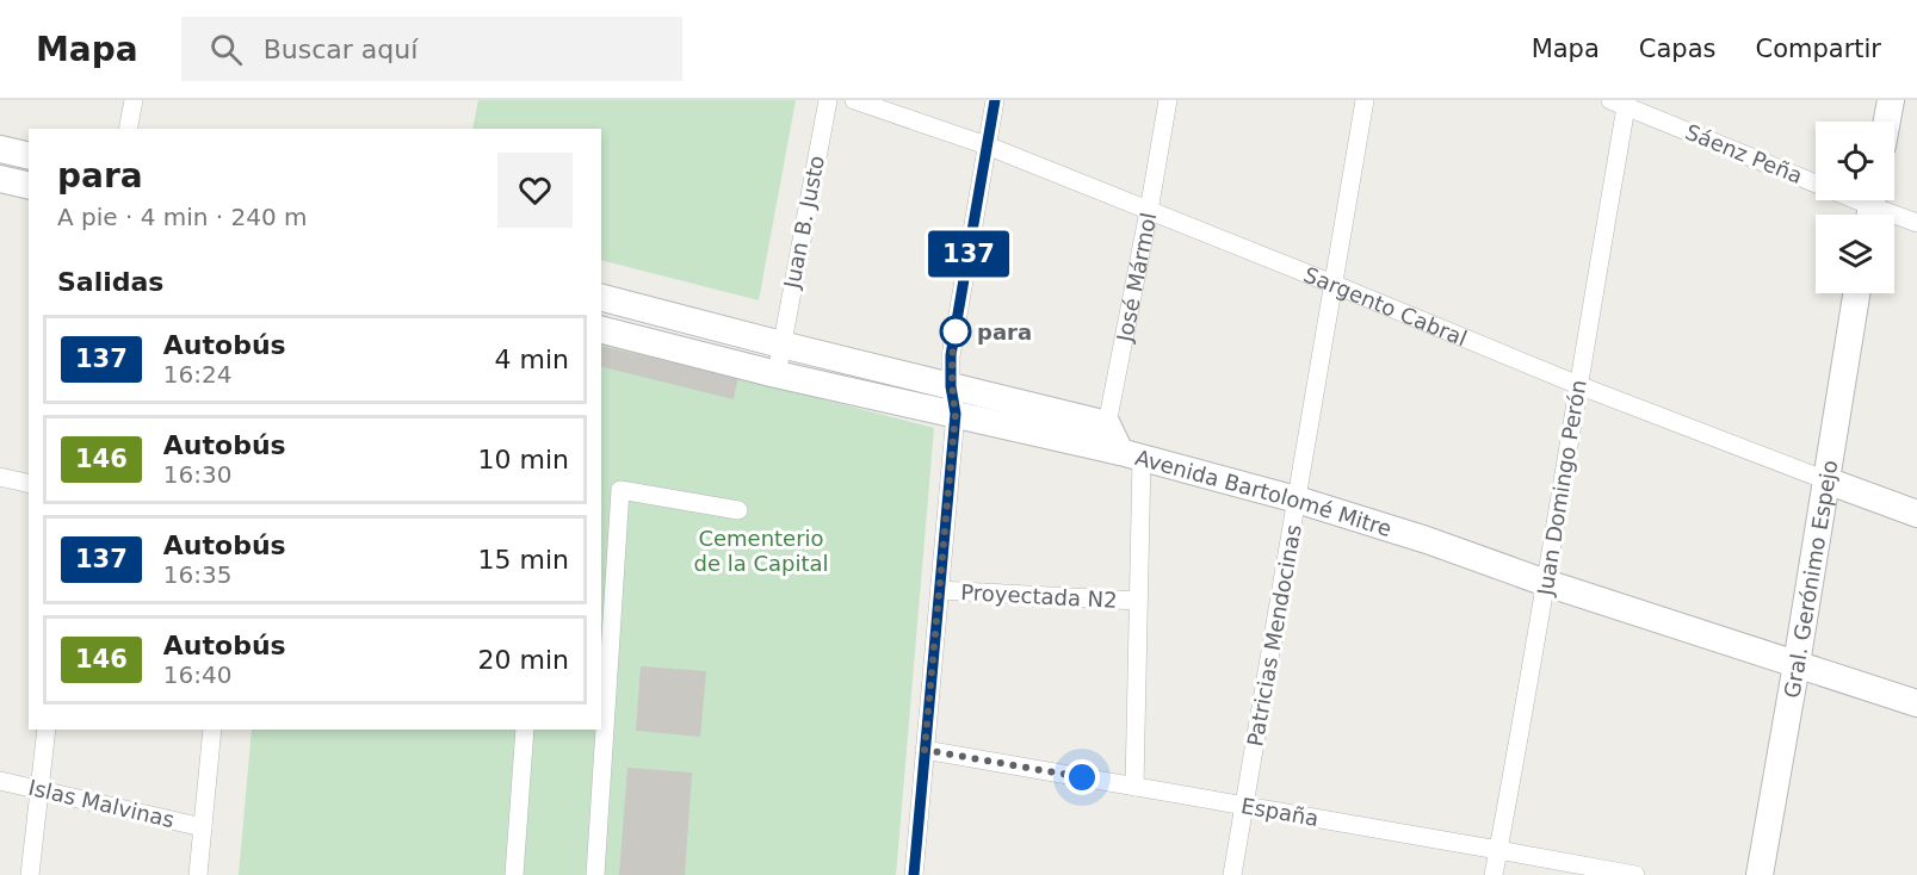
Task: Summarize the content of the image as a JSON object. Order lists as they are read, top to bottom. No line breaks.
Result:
{"streets":{"street":["Sáenz Peña","Juan B. Justo","José Mármol","Sargento Cabral","Juan Domingo Perón","Avenida Bartolomé Mitre","Gral. Gerónimo Espejo","Proyectada N2","Patricias Mendocinas","Islas Malvinas","España"]},"crossings":[["Sáenz Peña","Juan Domingo Perón"],["Juan B. Justo","Avenida Bartolomé Mitre"],["José Mármol","Sargento Cabral"],["Sargento Cabral","Juan Domingo Perón"],["Sargento Cabral","Gral. Gerónimo Espejo"],["Sargento Cabral","Patricias Mendocinas"],["Juan Domingo Perón","Avenida Bartolomé Mitre"],["Juan Domingo Perón","España"],["Avenida Bartolomé Mitre","Gral. Gerónimo Espejo"],["Avenida Bartolomé Mitre","Patricias Mendocinas"],["Patricias Mendocinas","España"]],"parks":["Cementerio de la Capital"],"places":["para"],"lines":["bus line 137"],"page":{"header":"Mapa","search":"Buscar aquí","nav":["Mapa","Capas","Compartir"],"on_map":"137","heading":[["para","A pie · 4 min · 240 m"],"Salidas"],"list":[{"mark":"137","name":"Autobús","note":"16:24","value":"4 min"},{"mark":"146","name":"Autobús","note":"16:30","value":"10 min"},{"mark":"137","name":"Autobús","note":"16:35","value":"15 min"},{"mark":"146","name":"Autobús","note":"16:40","value":"20 min"}]}}
